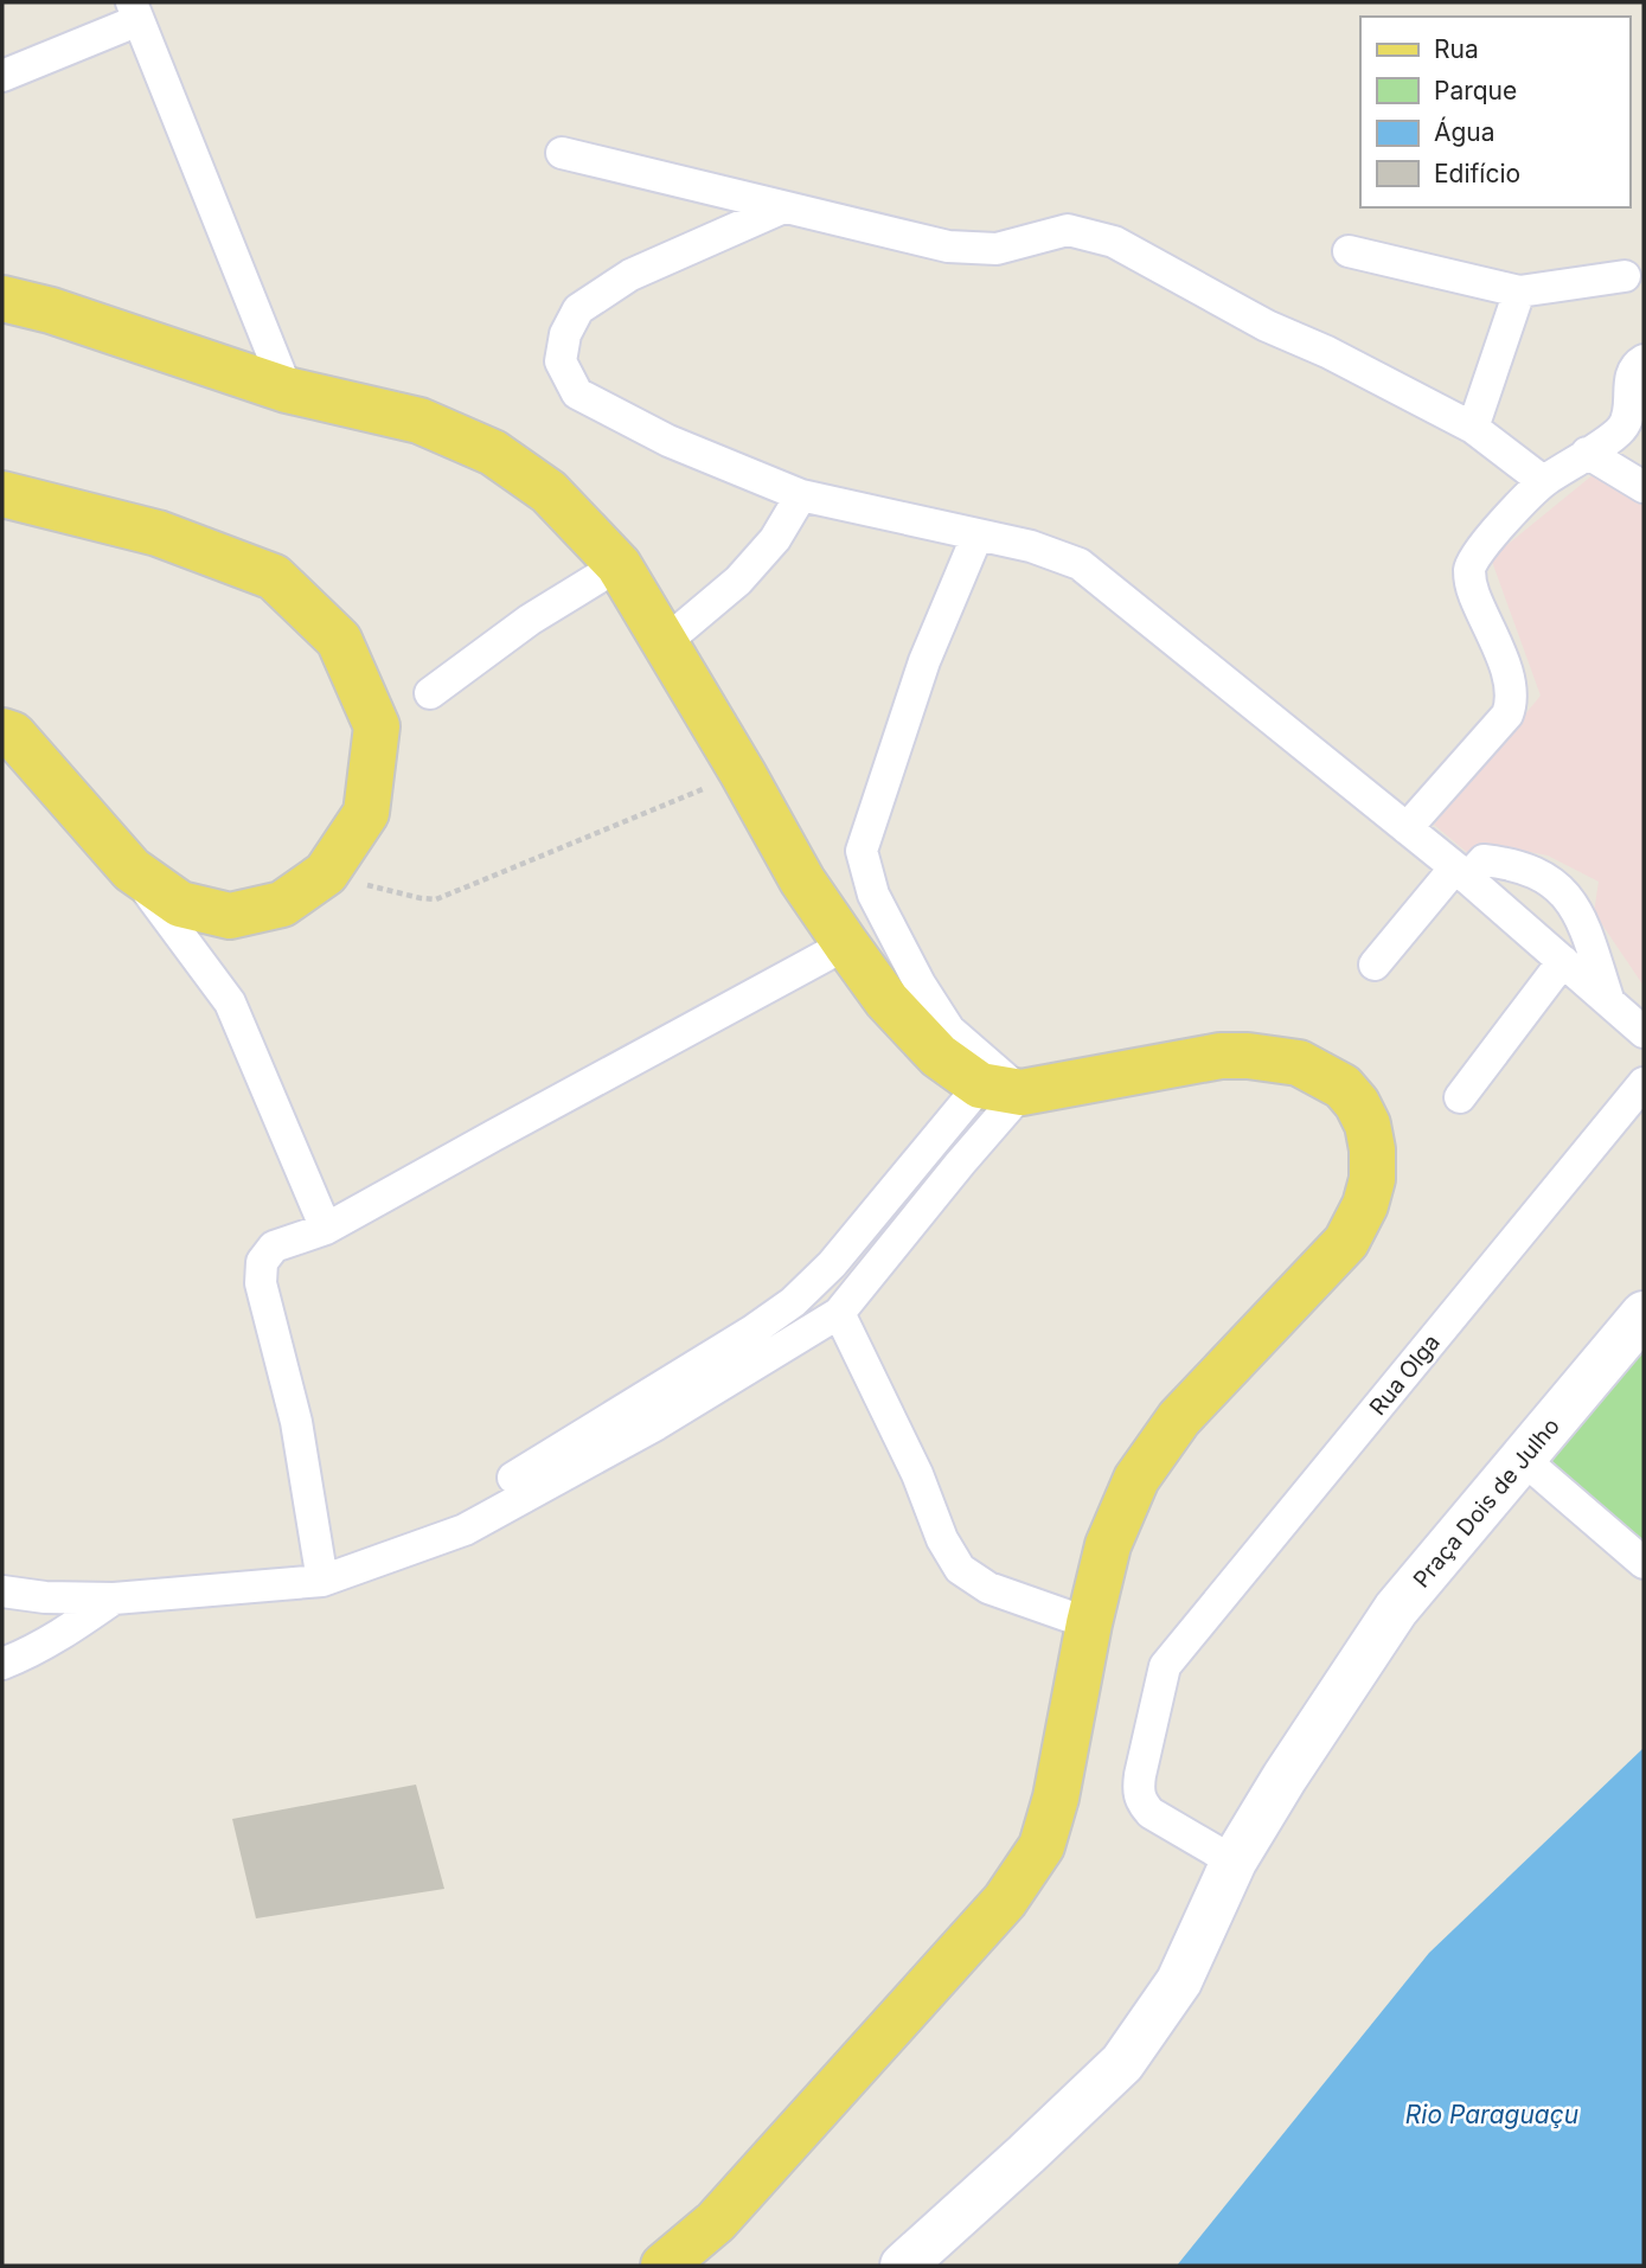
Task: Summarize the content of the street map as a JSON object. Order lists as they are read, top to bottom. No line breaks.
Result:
{"streets":{"street":["Rua Olga","Praça Dois de Julho"]},"crossings":[["Rua Olga","Praça Dois de Julho"]],"water":["Rio Paraguaçu"],"legend":["Rua","Parque","Água","Edifício"]}
